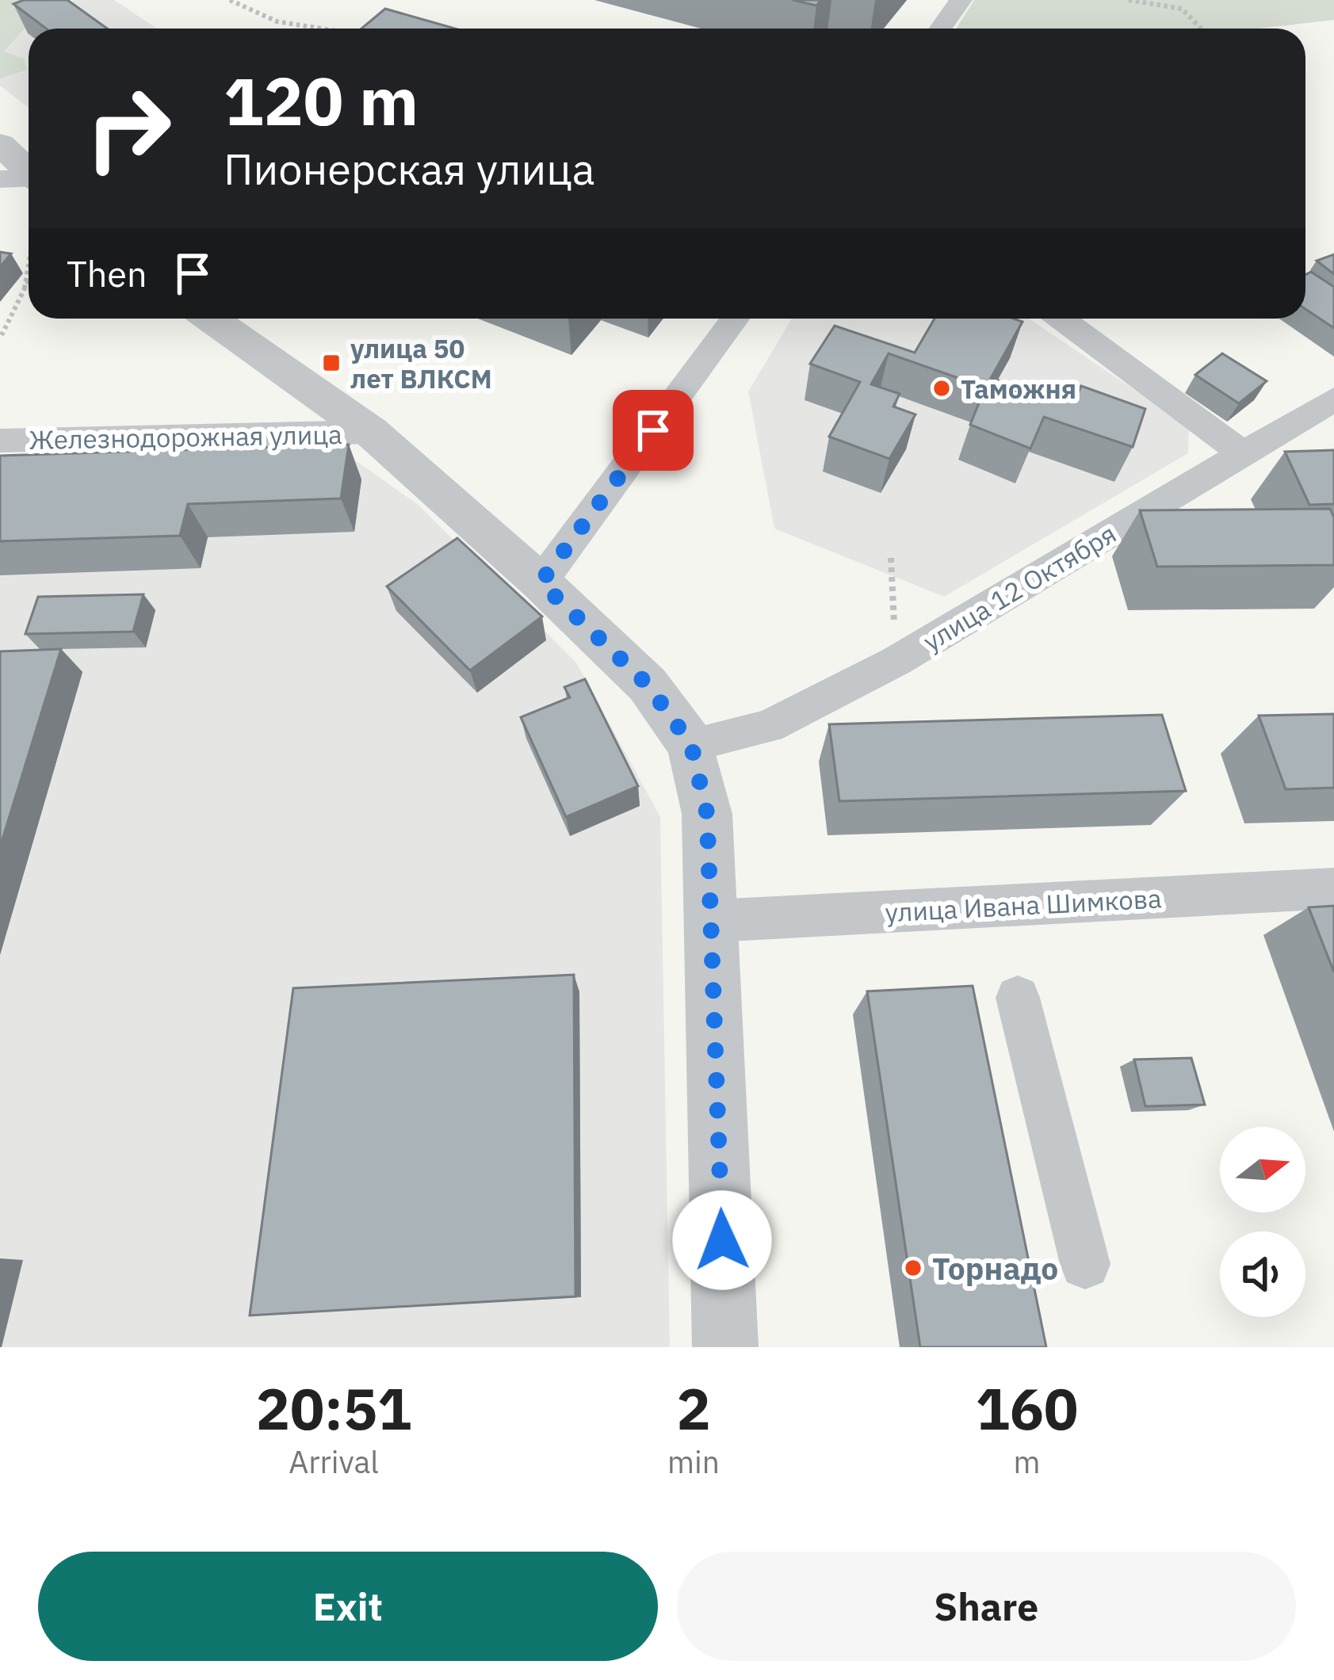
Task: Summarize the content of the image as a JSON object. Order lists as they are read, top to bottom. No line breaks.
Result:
{"streets":{"street":["Железнодорожная улица","улица 12 Октября","улица Ивана Шимкова"]},"places":{"transit":["улица 50 лет ВЛКСМ"],"other":["Таможня","Торнадо"]},"north":"right","page":{"turn":["120 m","Пионерская улица"],"then":"Then","eta":["20:51","Arrival","2","min","160","m"],"buttons":["Exit","Share"]}}
